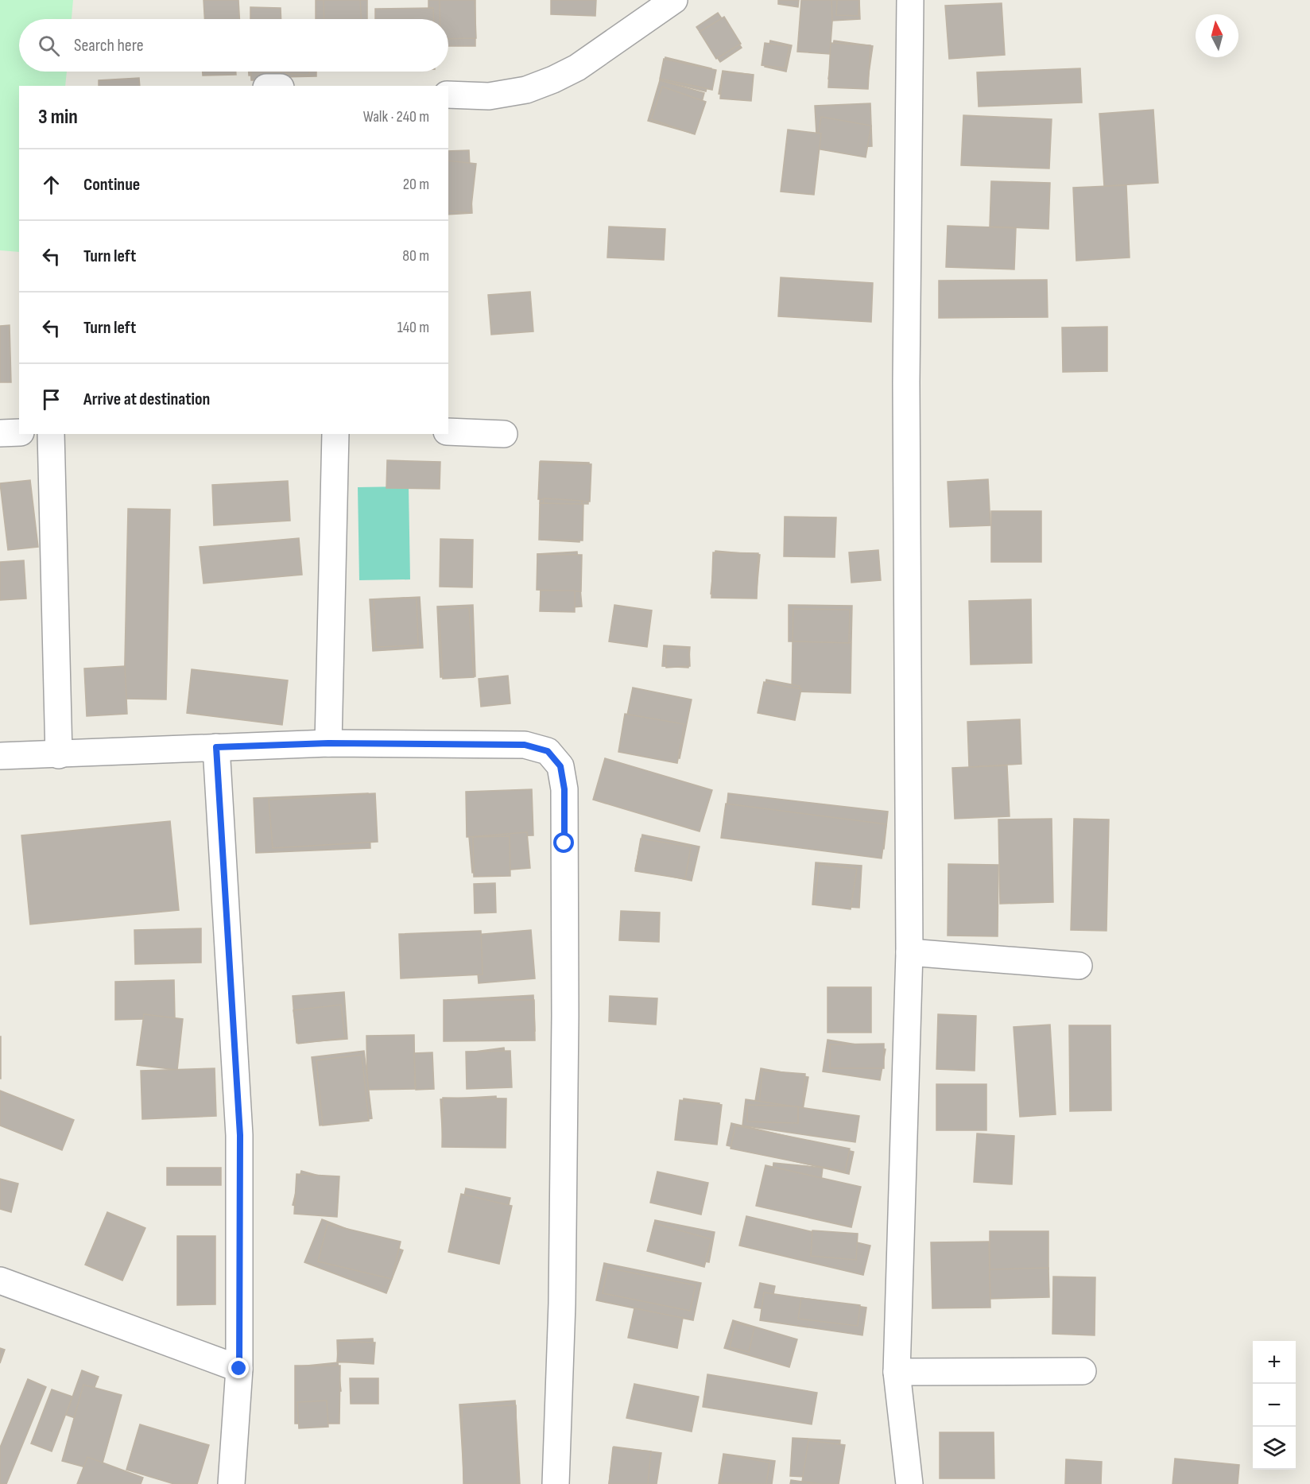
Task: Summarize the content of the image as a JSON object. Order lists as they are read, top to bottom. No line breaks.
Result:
{"north":"top","page":{"search":"Search here","heading":["3 min","Walk · 240 m"],"list":[["Continue","20 m"],["Turn left","80 m"],["Turn left","140 m"],"Arrive at destination"],"map_buttons":["+","−"]}}
